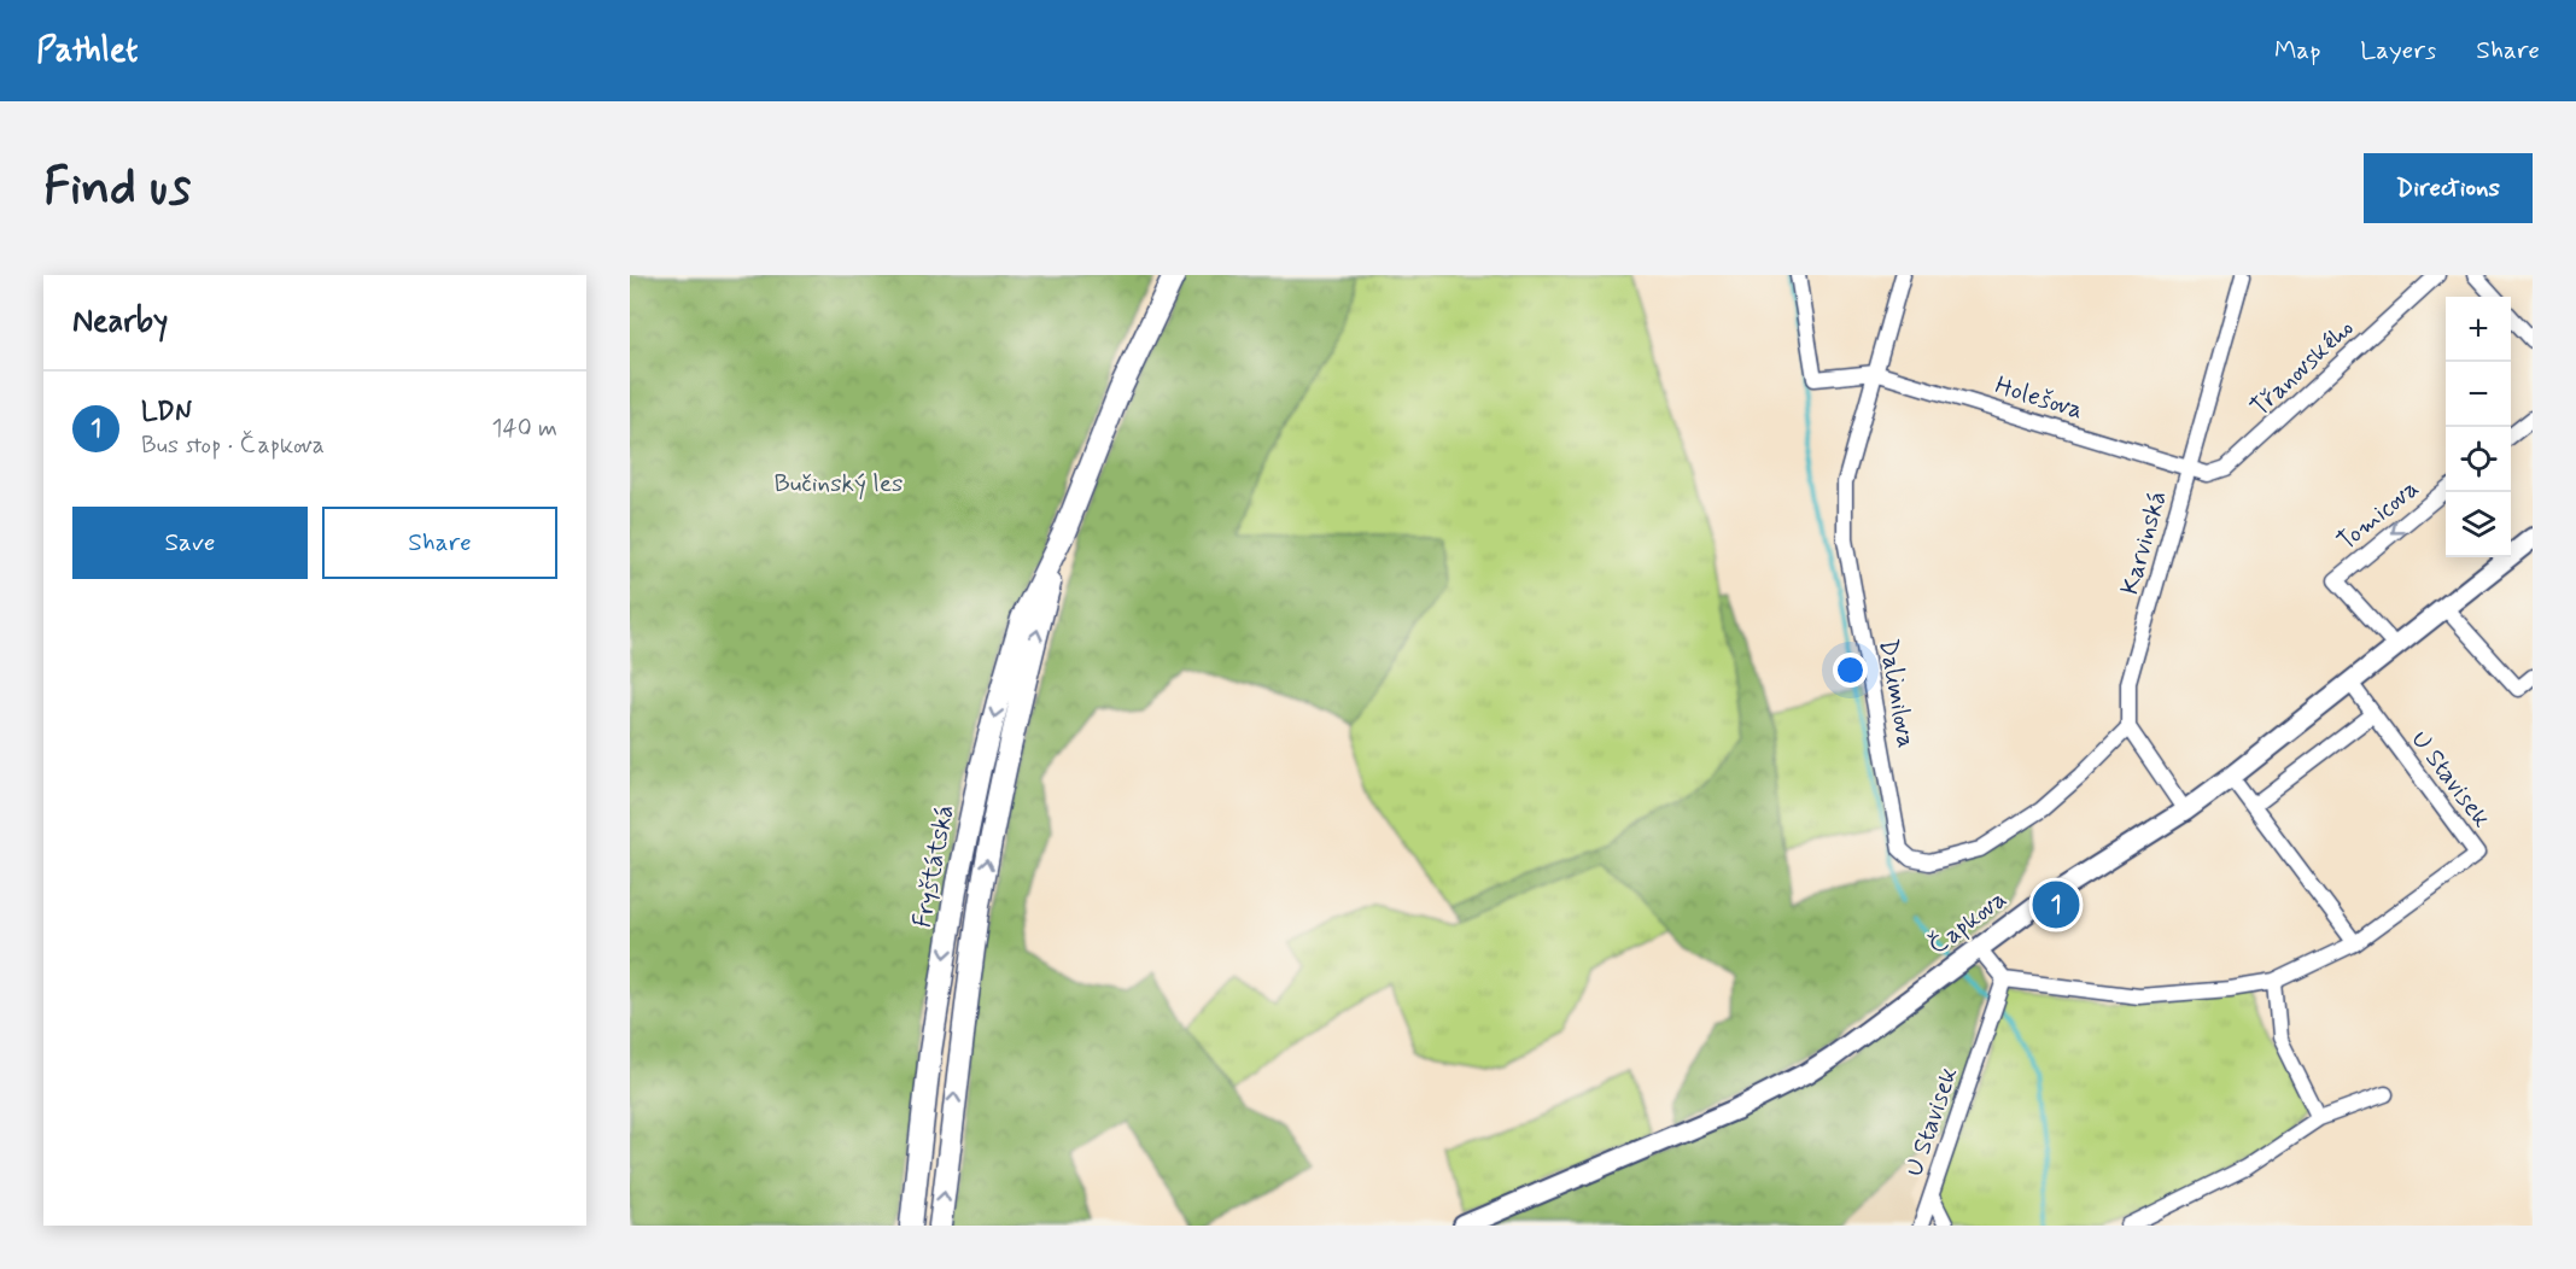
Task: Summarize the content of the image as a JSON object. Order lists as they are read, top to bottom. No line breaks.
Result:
{"streets":{"main road":["Fryštátská"],"street":["Třanovského","Holešova","Tomicova","Karvinská","Dalimilova","U Stavisek","Čapkova"]},"crossings":[["Třanovského","Holešova"],["Třanovského","Karvinská"],["Holešova","Karvinská"],["Holešova","Dalimilova"],["Tomicova","Čapkova"],["Karvinská","Dalimilova"],["U Stavisek","Čapkova"]],"parks":["Bučinský les"],"page":{"header":"Pathlet","nav":["Map","Layers","Share"],"buttons":["Directions",["Save","Share"]],"title":"Find us","heading":"Nearby","map_buttons":["+","−"],"list":[{"mark":"1","name":"LDN","note":"Bus stop · Čapkova","value":"140 m"}],"pins":"1"}}
